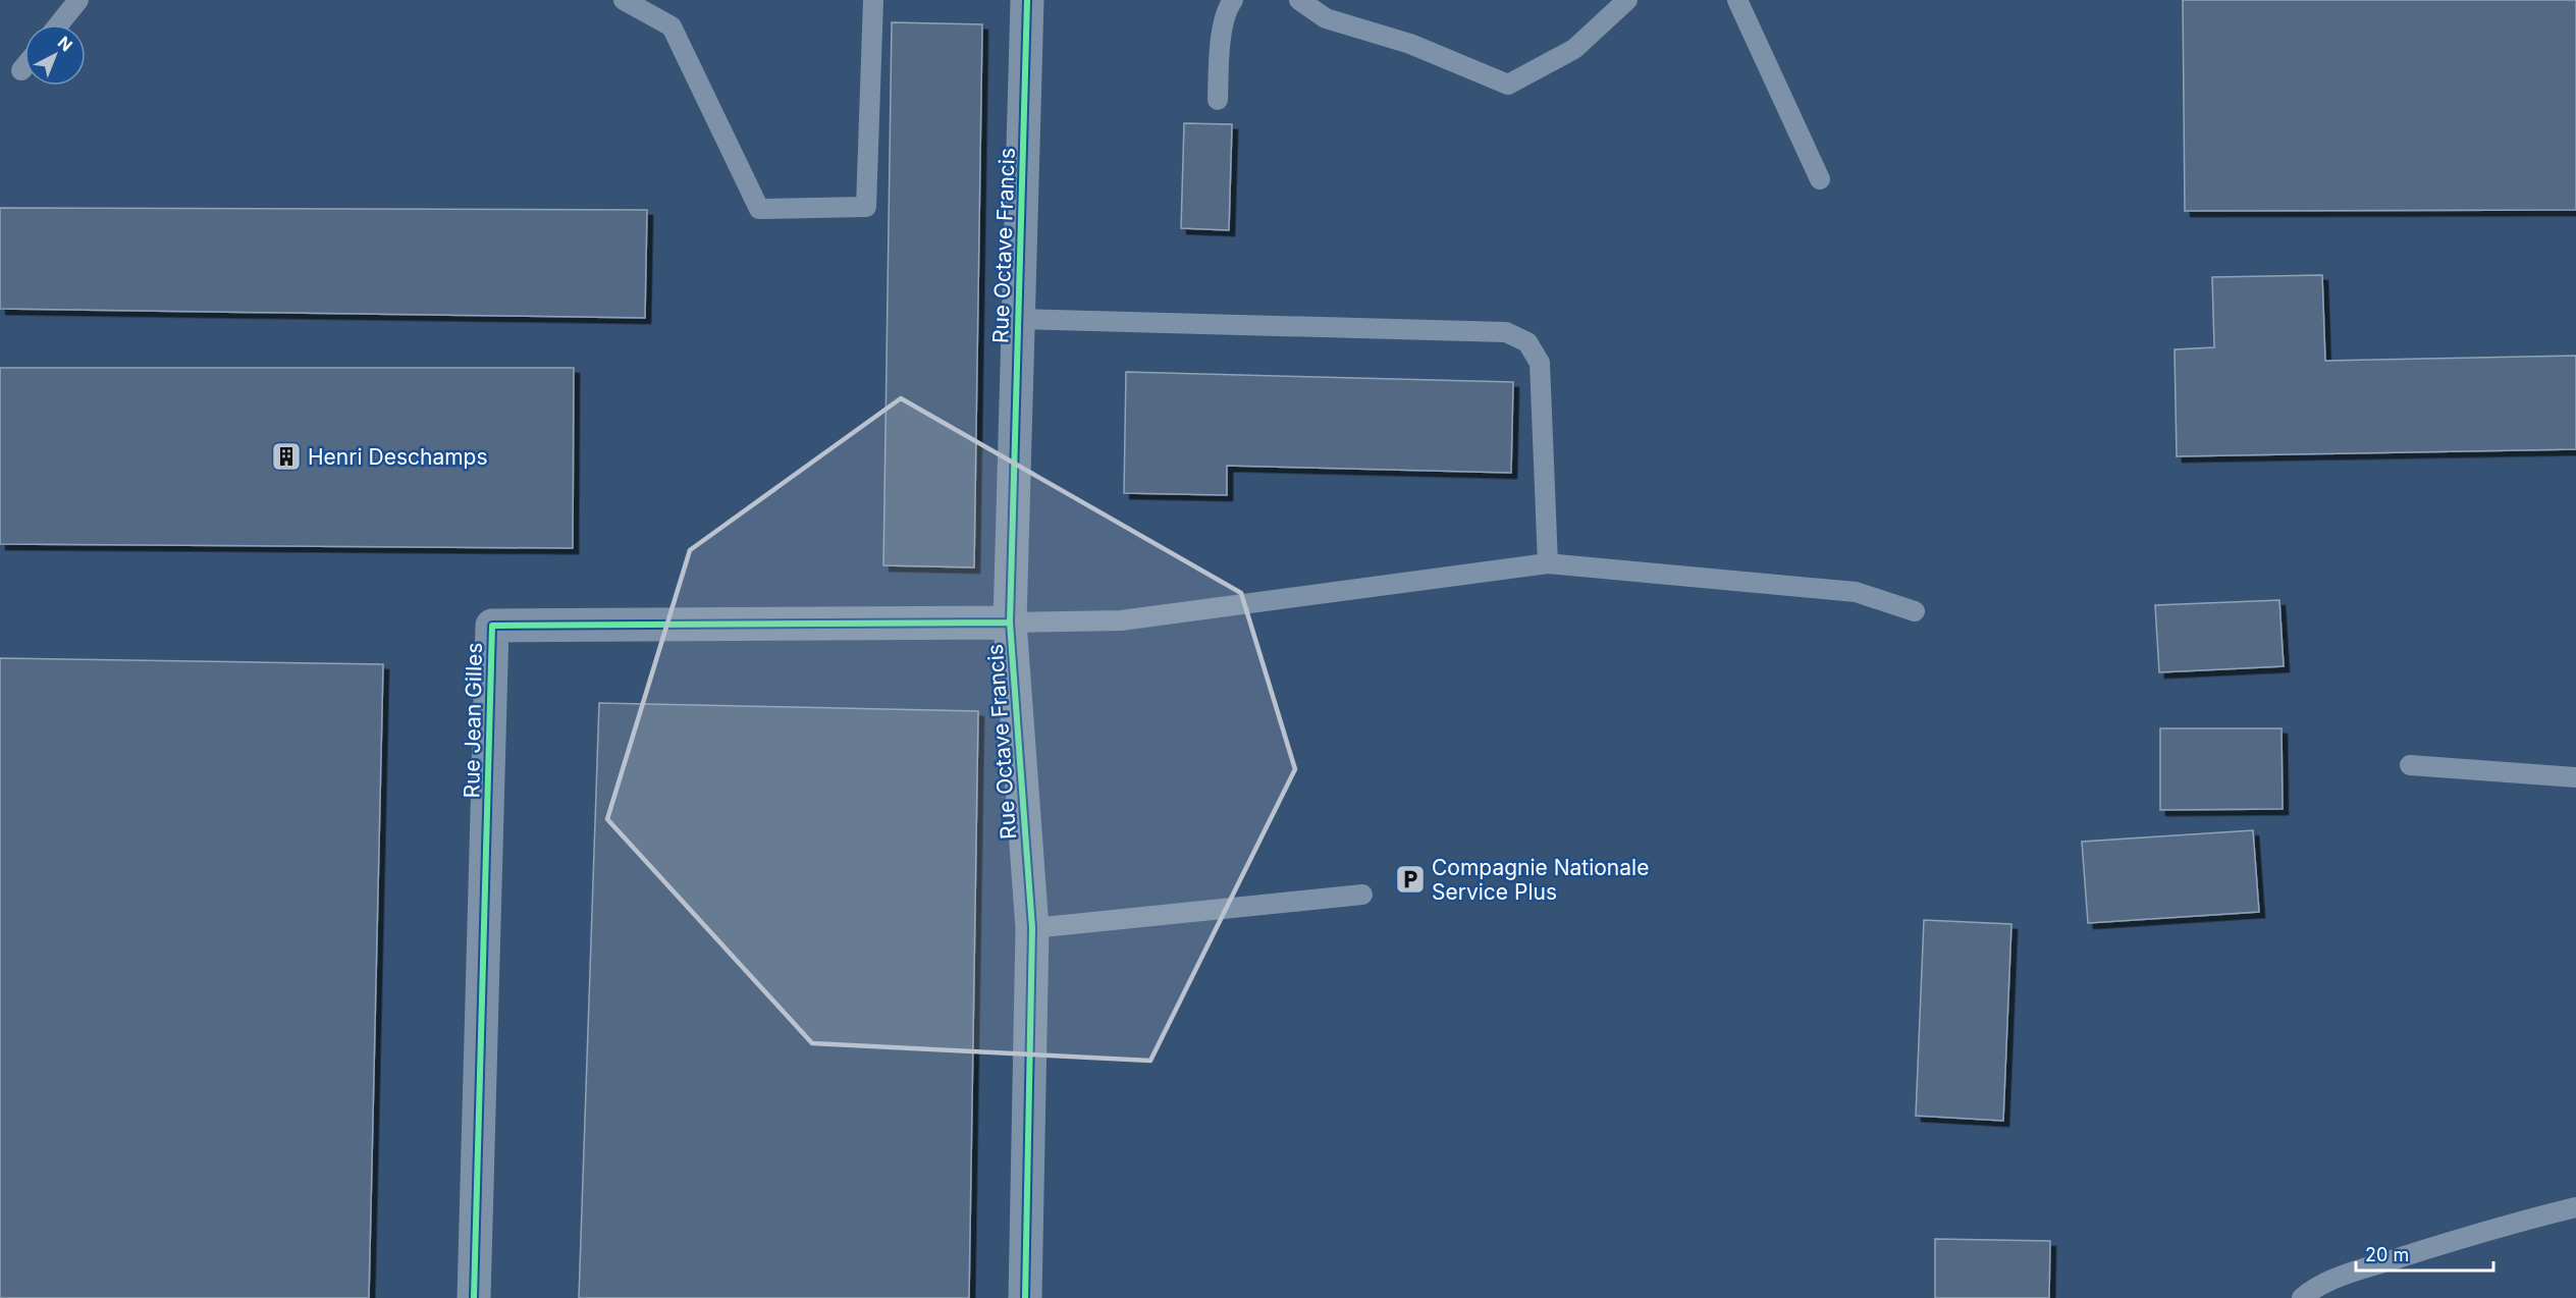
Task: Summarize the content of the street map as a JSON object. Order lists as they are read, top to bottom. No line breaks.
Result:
{"streets":{"street":["Rue Octave Francis","Rue Jean Gilles"]},"crossings":[["Rue Octave Francis","Rue Jean Gilles"]],"places":{"building":["Henri Deschamps"],"parking":["Compagnie Nationale Service Plus"]},"scale_bar":"20 m","north":"top right"}
